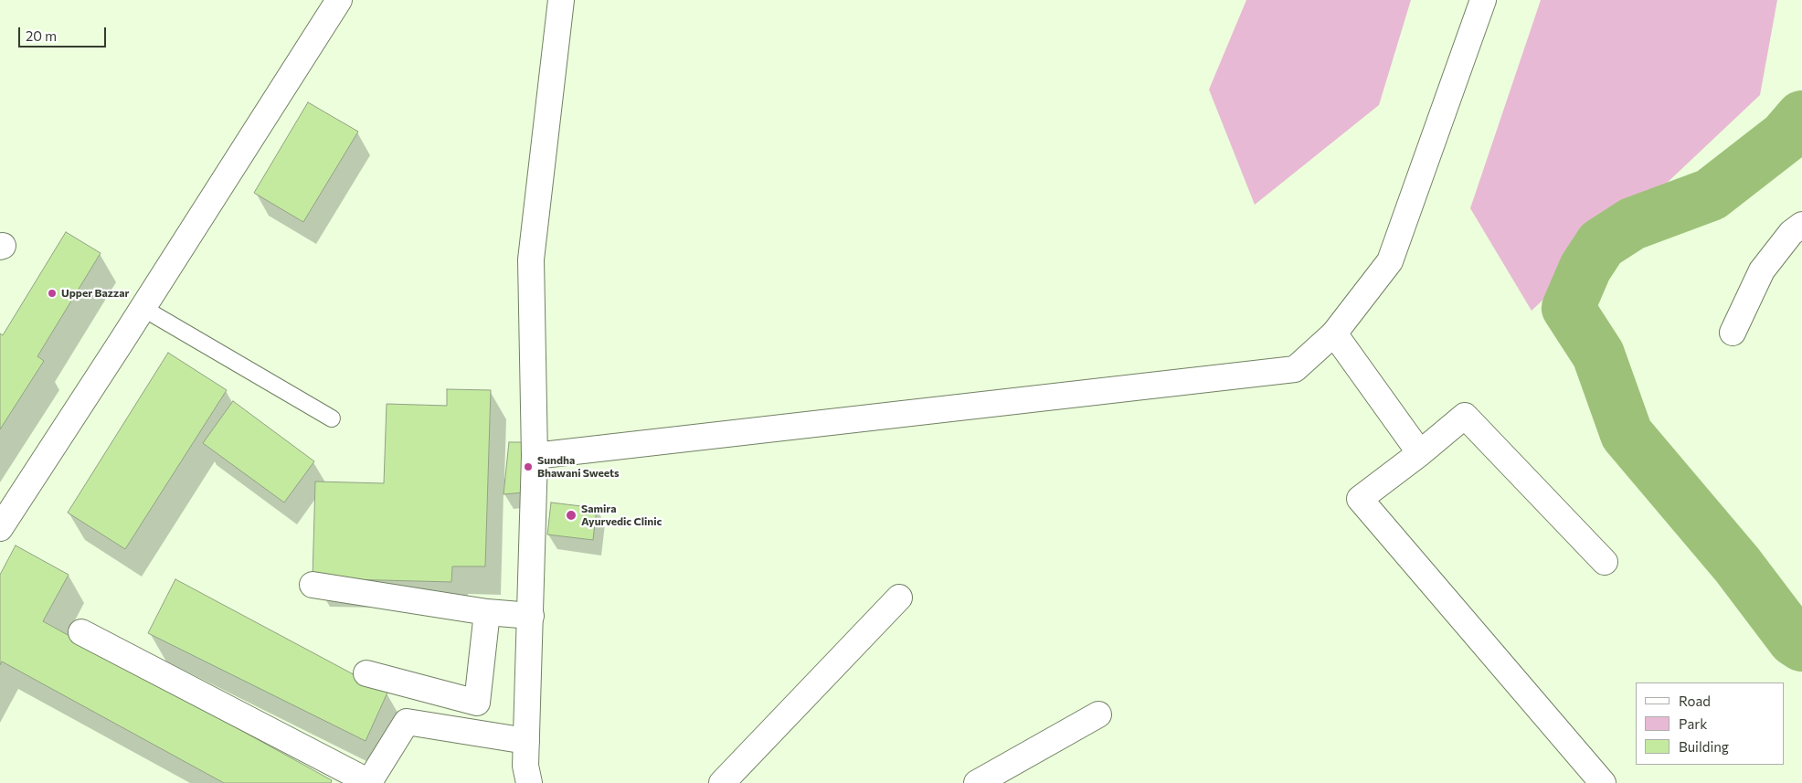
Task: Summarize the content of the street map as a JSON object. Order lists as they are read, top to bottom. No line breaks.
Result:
{"places":["Upper Bazzar","Sundha Bhawani Sweets","Samira Ayurvedic Clinic"],"legend":["Road","Park","Building"],"scale_bar":"20 m"}
